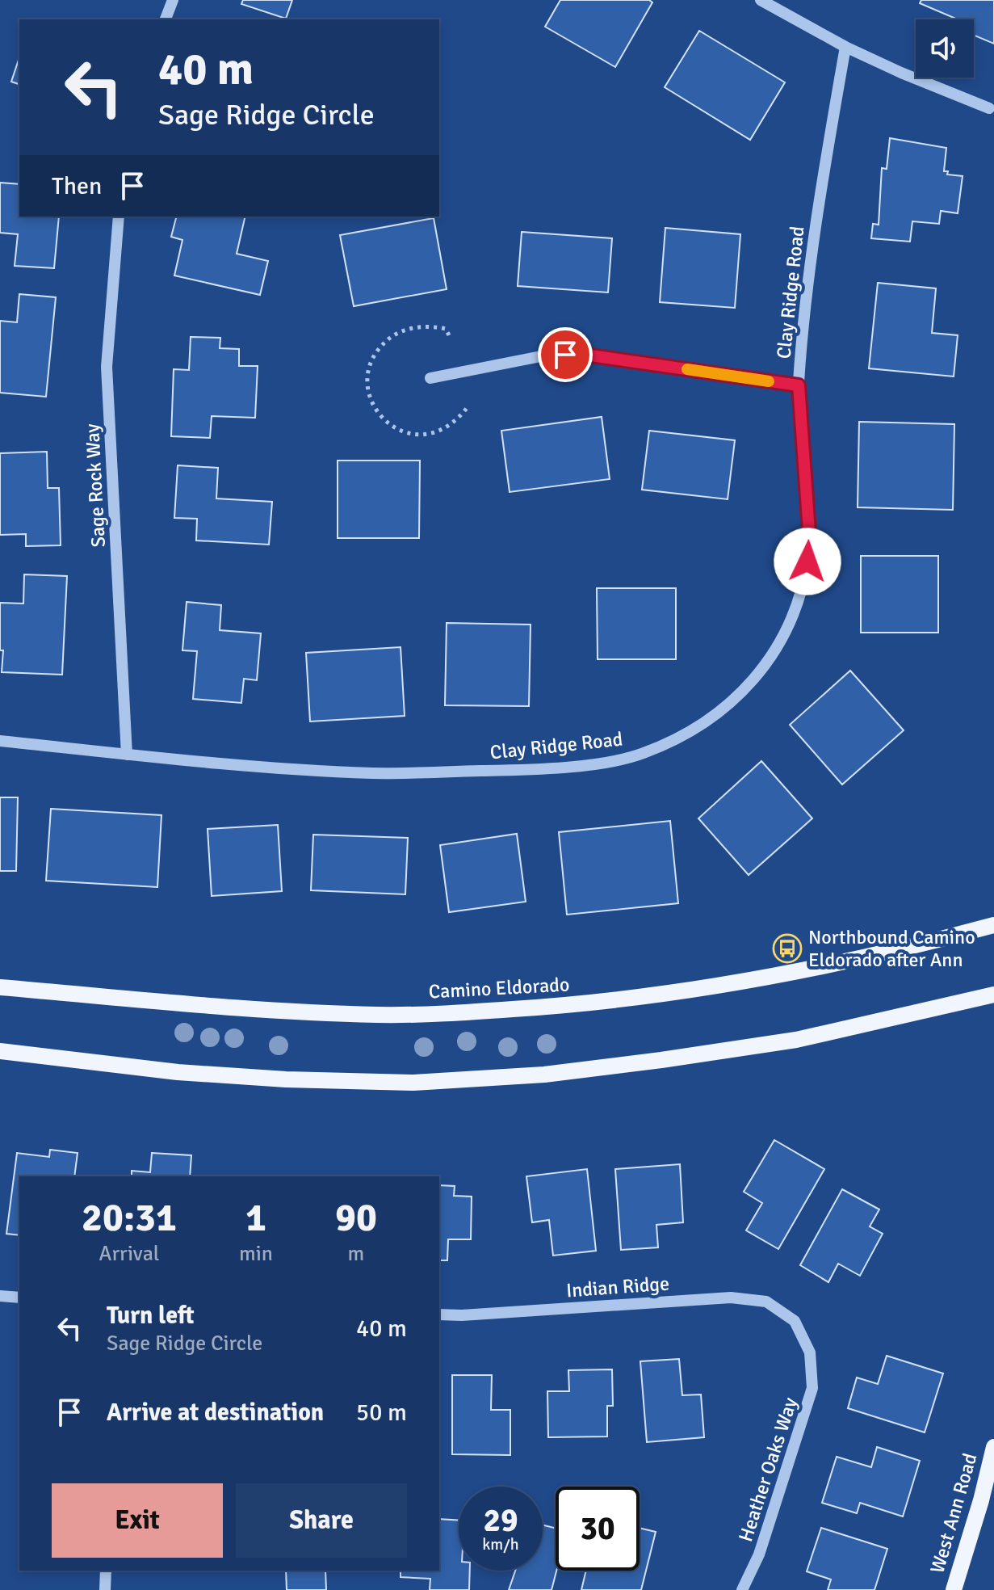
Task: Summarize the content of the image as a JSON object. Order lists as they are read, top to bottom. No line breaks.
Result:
{"streets":{"main road":["Camino Eldorado","West Ann Road"],"street":["Clay Ridge Road","Sage Rock Way","Indian Ridge","Heather Oaks Way"]},"crossings":[["Clay Ridge Road","Sage Rock Way"],["Indian Ridge","Heather Oaks Way"]],"places":{"bus stop":["Northbound Camino Eldorado after Ann"]},"page":{"turn":["40 m","Sage Ridge Circle"],"then":"Then","eta":["20:31","Arrival","1","min","90","m"],"list":[{"name":"Turn left","note":"Sage Ridge Circle","value":"40 m"},{"name":"Arrive at destination","value":"50 m"}],"buttons":["Exit","Share"],"speed":"29 km/h","limit":"30"}}
